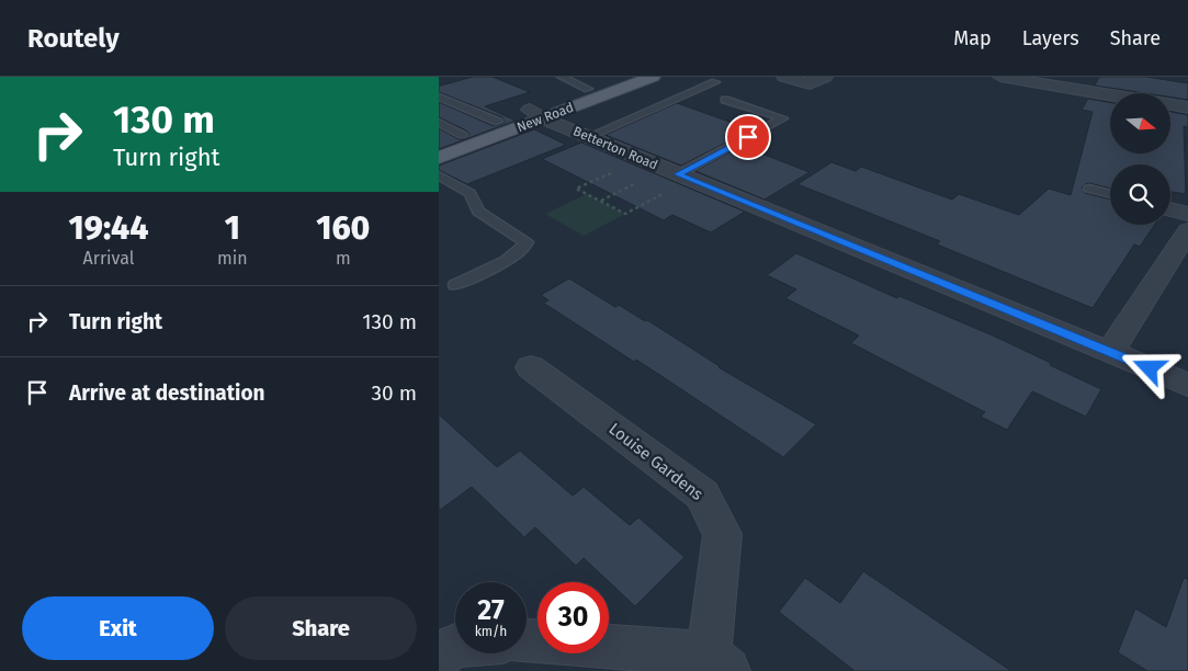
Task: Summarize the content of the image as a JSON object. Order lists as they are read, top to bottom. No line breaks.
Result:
{"streets":{"main road":["New Road"],"street":["Betterton Road","Louise Gardens"]},"crossings":[["New Road","Betterton Road"]],"north":"right","page":{"header":"Routely","nav":["Map","Layers","Share"],"turn":["130 m","Turn right"],"eta":["19:44","Arrival","1","min","160","m"],"list":[{"name":"Turn right","value":"130 m"},{"name":"Arrive at destination","value":"30 m"}],"speed":"27 km/h","limit":"30","buttons":["Exit","Share"]}}
